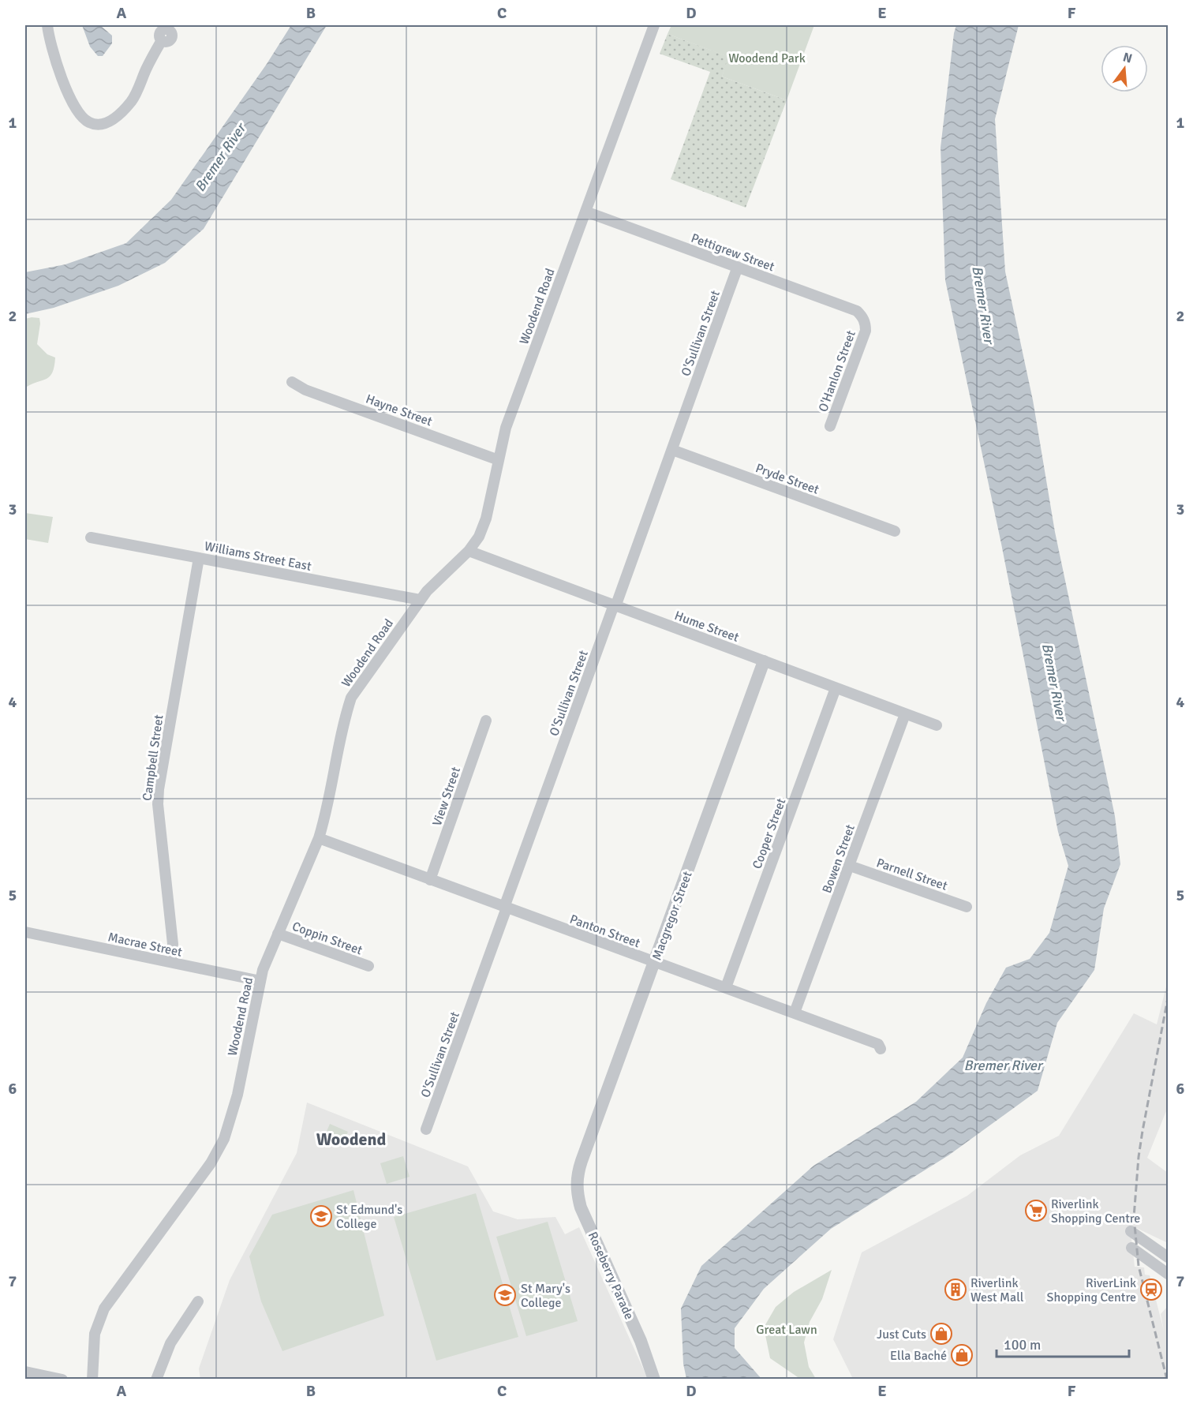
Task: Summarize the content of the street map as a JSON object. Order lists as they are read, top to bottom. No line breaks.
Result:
{"streets":{"street":["Pettigrew Street","Woodend Road","O'Sullivan Street","O'Hanlon Street","Hayne Street","Pryde Street","Williams Street East","Hume Street","Campbell Street","View Street","Cooper Street","Bowen Street","Parnell Street","Macgregor Street","Panton Street","Coppin Street","Macrae Street","Roseberry Parade"]},"crossings":[["Pettigrew Street","Woodend Road"],["Pettigrew Street","O'Sullivan Street"],["Pettigrew Street","O'Hanlon Street"],["Woodend Road","Hayne Street"],["Woodend Road","Williams Street East"],["Woodend Road","Hume Street"],["Woodend Road","Panton Street"],["Woodend Road","Coppin Street"],["Woodend Road","Macrae Street"],["O'Sullivan Street","Pryde Street"],["O'Sullivan Street","Hume Street"],["O'Sullivan Street","Panton Street"],["Williams Street East","Campbell Street"],["Hume Street","Cooper Street"],["Hume Street","Bowen Street"],["Hume Street","Macgregor Street"],["Campbell Street","Macrae Street"],["View Street","Panton Street"],["Cooper Street","Panton Street"],["Bowen Street","Parnell Street"],["Bowen Street","Panton Street"],["Macgregor Street","Panton Street"],["Macgregor Street","Roseberry Parade"]],"districts":["Woodend"],"water":["Bremer River"],"parks":["Woodend Park","Great Lawn"],"places":{"supermarket":["Riverlink Shopping Centre"],"school or university":["St Edmund's College","St Mary's College"],"building":["Riverlink West Mall"],"station":["RiverLink Shopping Centre"],"shop":["Just Cuts","Ella Baché"]},"scale_bar":"100 m","north":"top","grid":{"columns":["A","B","C","D","E","F"],"rows":["1","2","3","4","5","6","7"]}}
